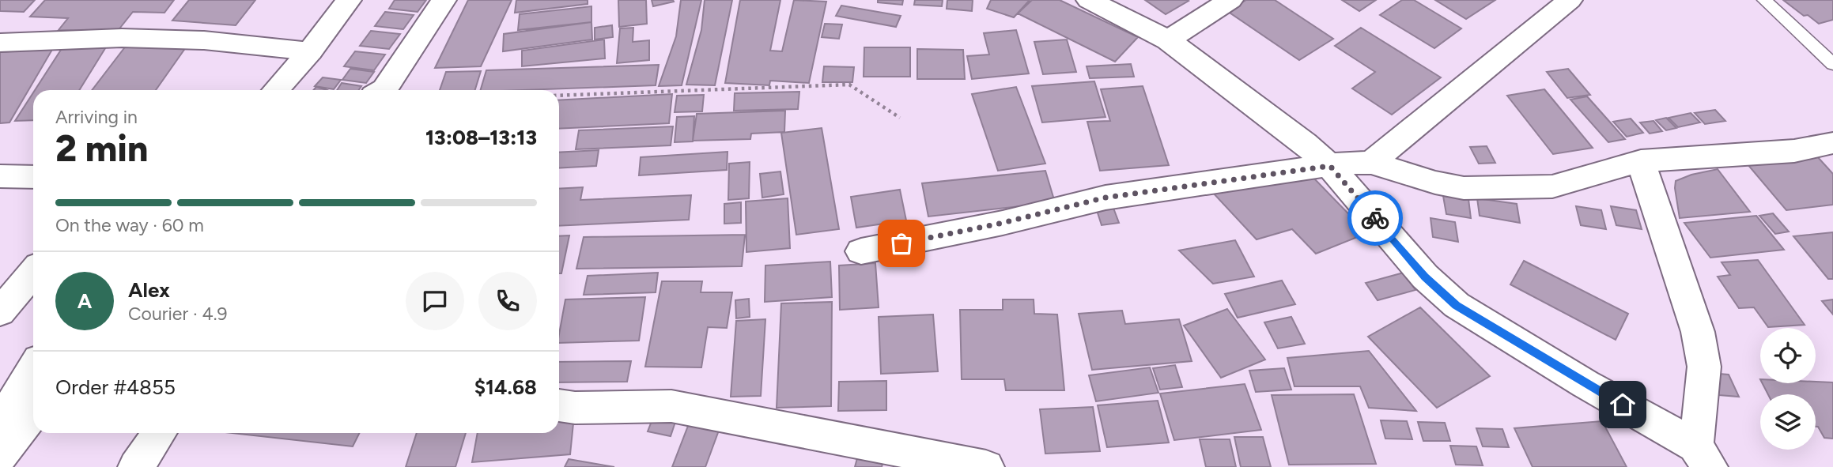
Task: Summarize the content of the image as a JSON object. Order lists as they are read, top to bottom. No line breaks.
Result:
{"page":{"heading":["2 min","Arriving in","13:08–13:13"],"panel":["Alex","Courier · 4.9","Order #4855","$14.68"],"bar":"On the way · 60 m","round":"A"}}
